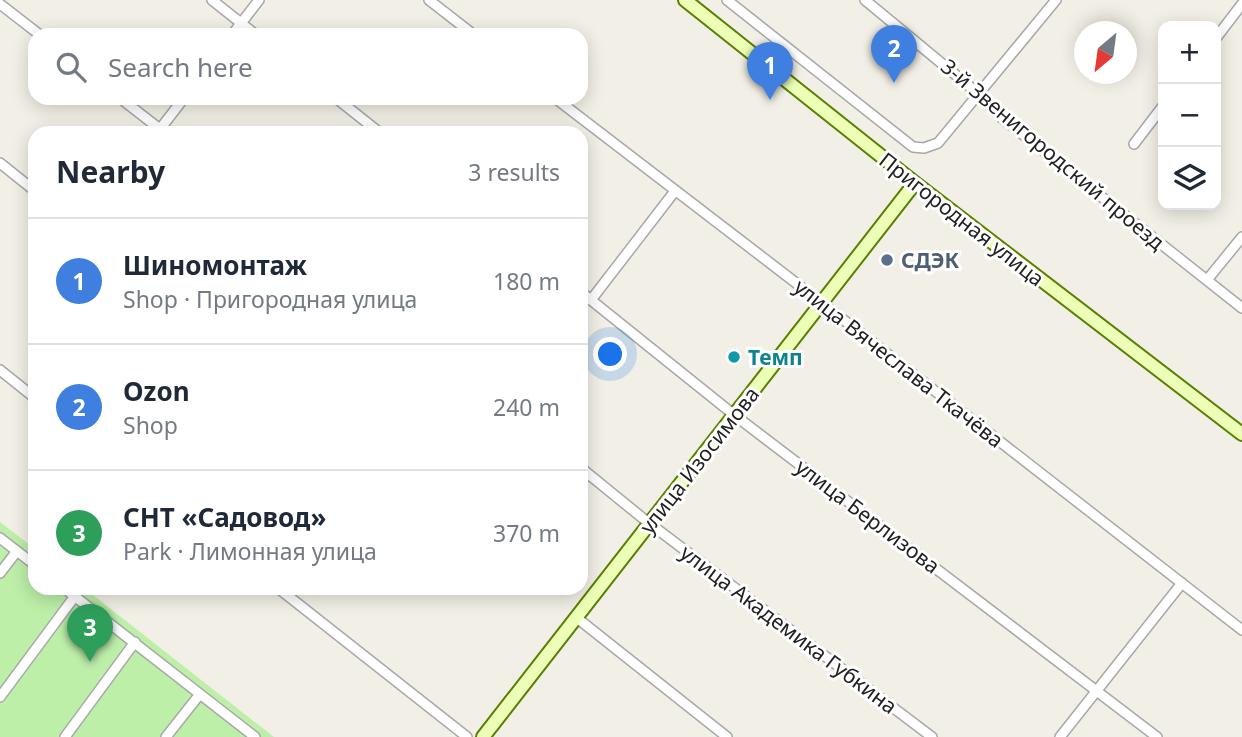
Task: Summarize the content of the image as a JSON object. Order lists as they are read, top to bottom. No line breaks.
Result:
{"streets":{"street":["3-й Звенигородский проезд","Пригородная улица","улица Вячеслава Ткачёва","улица Изосимова","улица Берлизова","улица Академика Губкина"]},"crossings":[["Пригородная улица","улица Изосимова"],["улица Вячеслава Ткачёва","улица Изосимова"],["улица Изосимова","улица Берлизова"],["улица Изосимова","улица Академика Губкина"]],"places":["СДЭК","Темп"],"north":"bottom left","page":{"map_buttons":["+","−"],"pins":["2","1","3"],"search":"Search here","heading":["Nearby","3 results"],"list":[{"mark":"1","name":"Шиномонтаж","note":"Shop · Пригородная улица","value":"180 m"},{"mark":"2","name":"Ozon","note":"Shop","value":"240 m"},{"mark":"3","name":"СНТ «Садовод»","note":"Park · Лимонная улица","value":"370 m"}]}}
